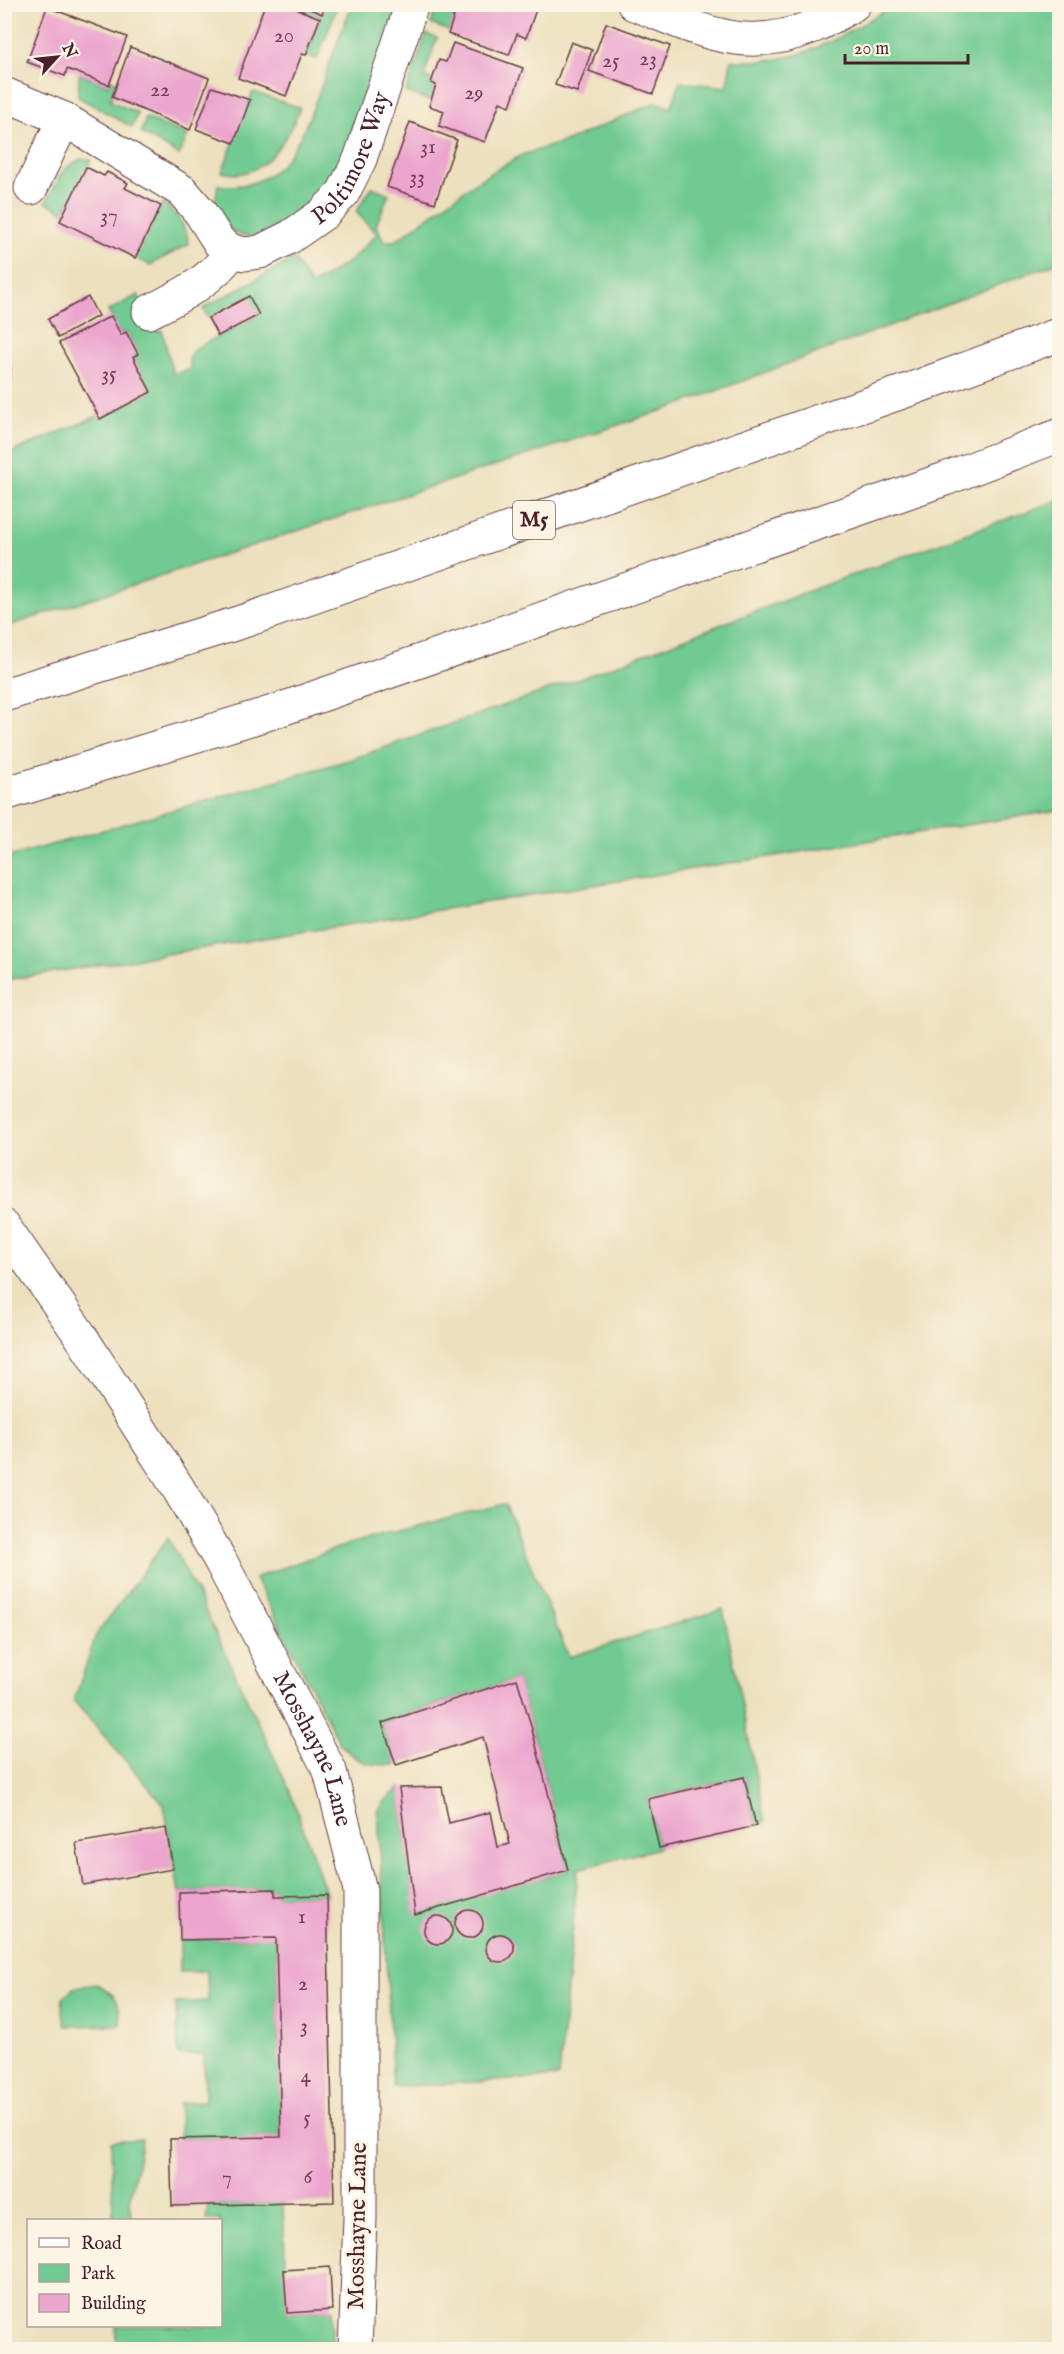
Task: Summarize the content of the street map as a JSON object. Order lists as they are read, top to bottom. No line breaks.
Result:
{"streets":{"main road":["Poltimore Way","M5","Mosshayne Lane"]},"house_numbers":["20","23","25","22","29","31","33","37","35","1","2","3","4","5","6","7"],"legend":["Road","Park","Building"],"scale_bar":"20 m","north":"top right"}
